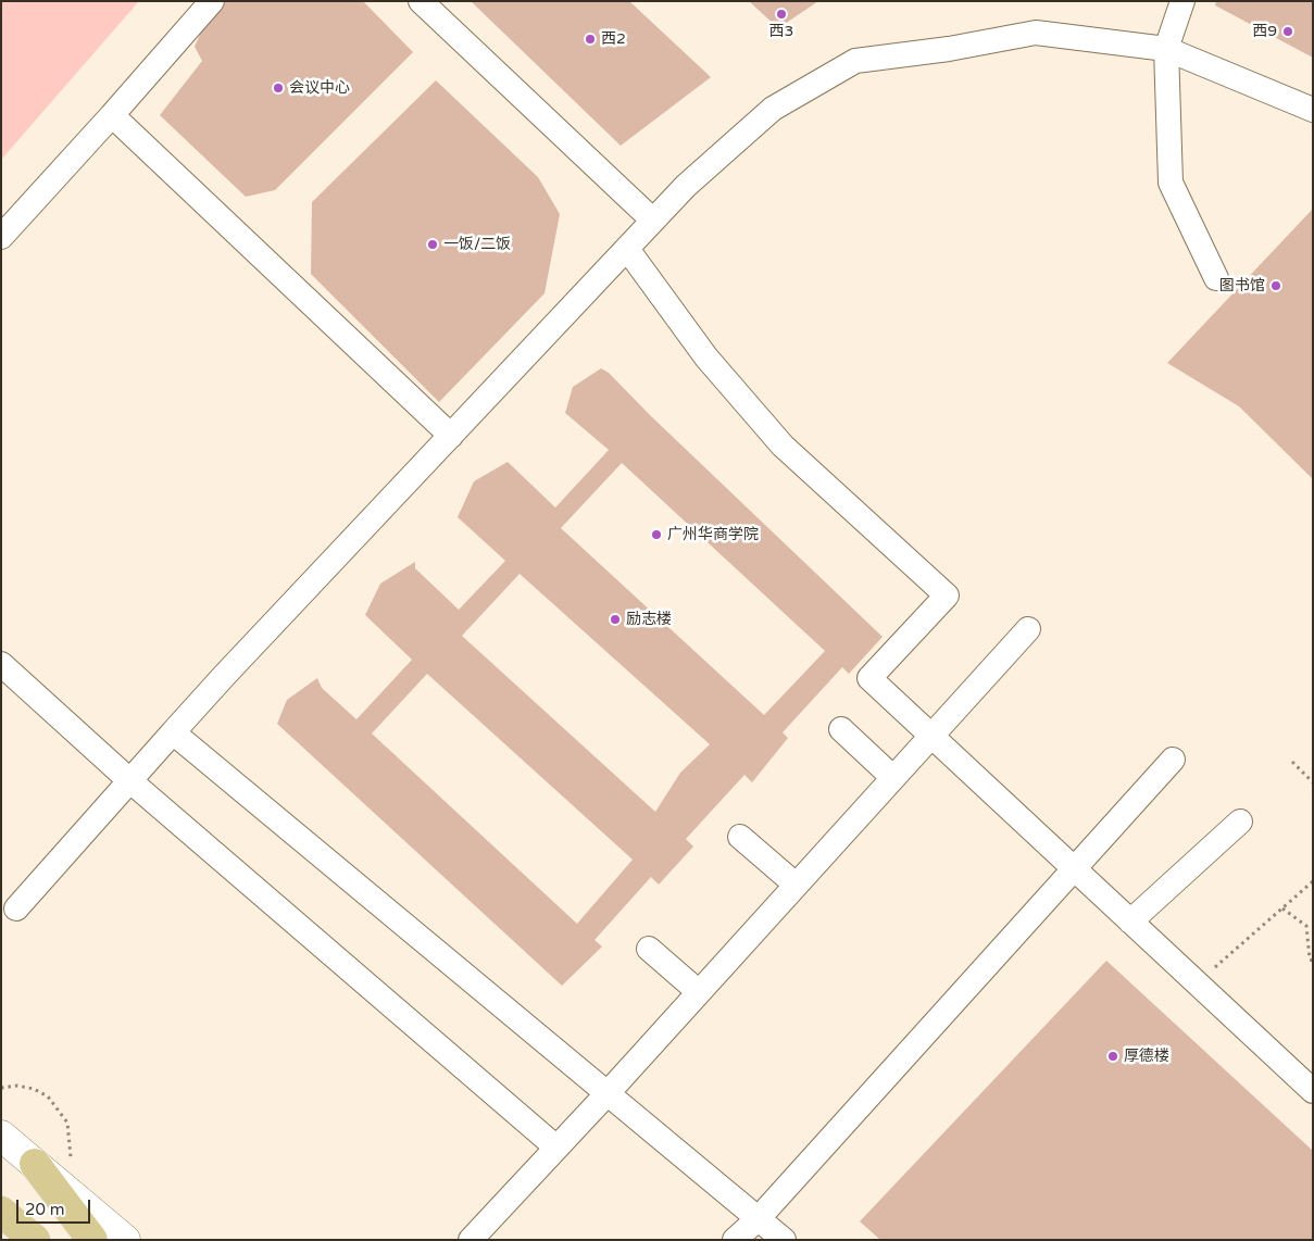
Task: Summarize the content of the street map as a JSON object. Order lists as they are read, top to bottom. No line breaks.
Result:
{"places":["西3","西9","西2","会议中心","一饭/二饭","图书馆","广州华商学院","励志楼","厚德楼"],"scale_bar":"20 m"}
